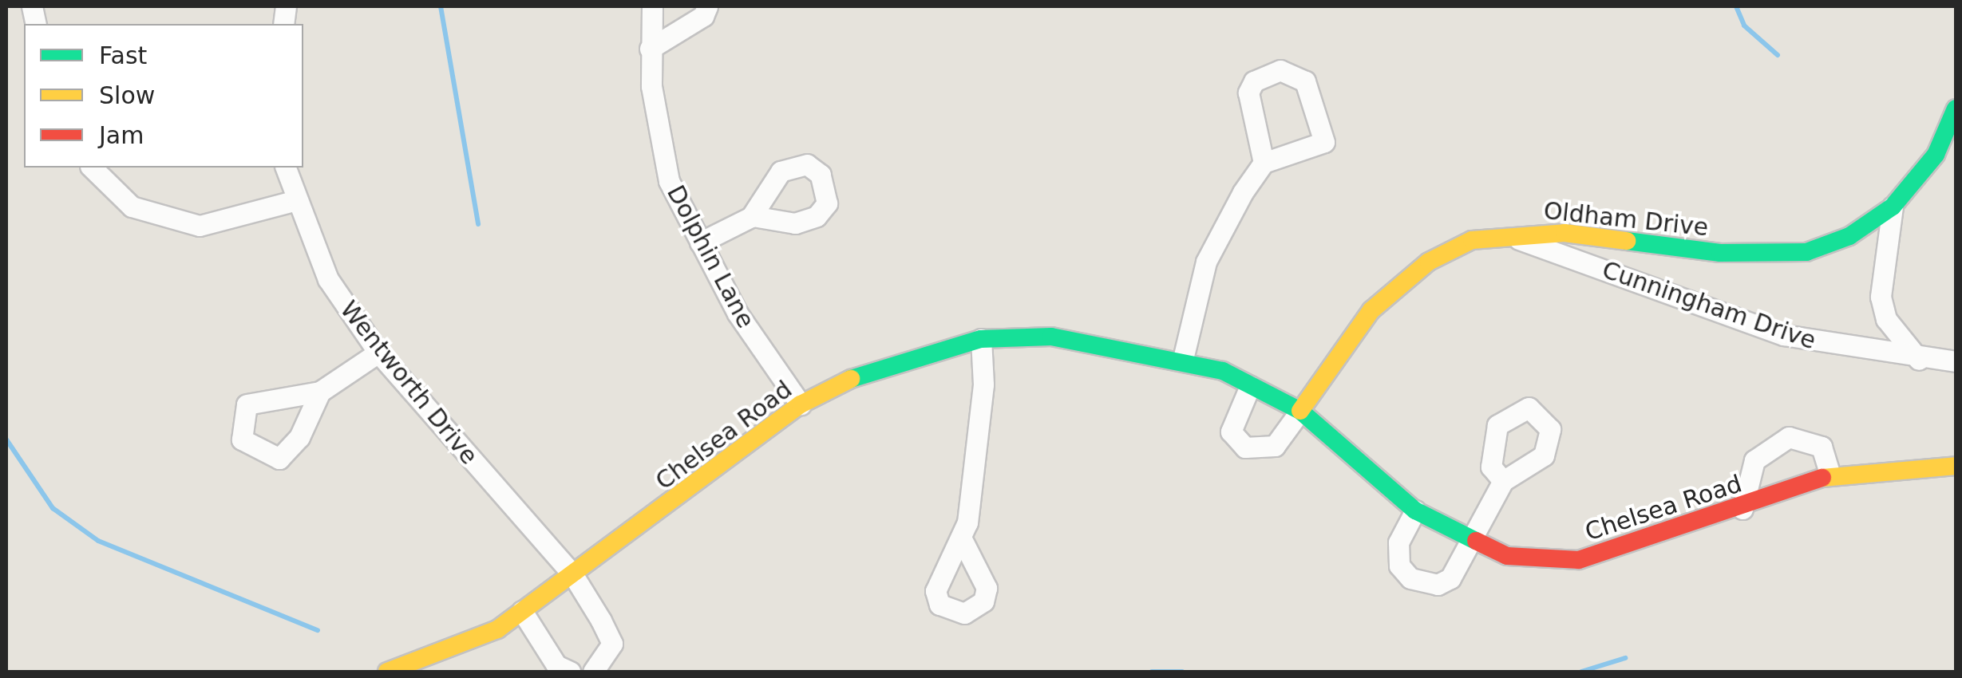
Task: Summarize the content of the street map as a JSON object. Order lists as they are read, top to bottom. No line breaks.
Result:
{"streets":{"street":["Oldham Drive","Dolphin Lane","Cunningham Drive","Wentworth Drive","Chelsea Road"]},"crossings":[["Oldham Drive","Cunningham Drive"],["Oldham Drive","Chelsea Road"],["Dolphin Lane","Chelsea Road"],["Wentworth Drive","Chelsea Road"]],"legend":["Fast","Slow","Jam"]}
